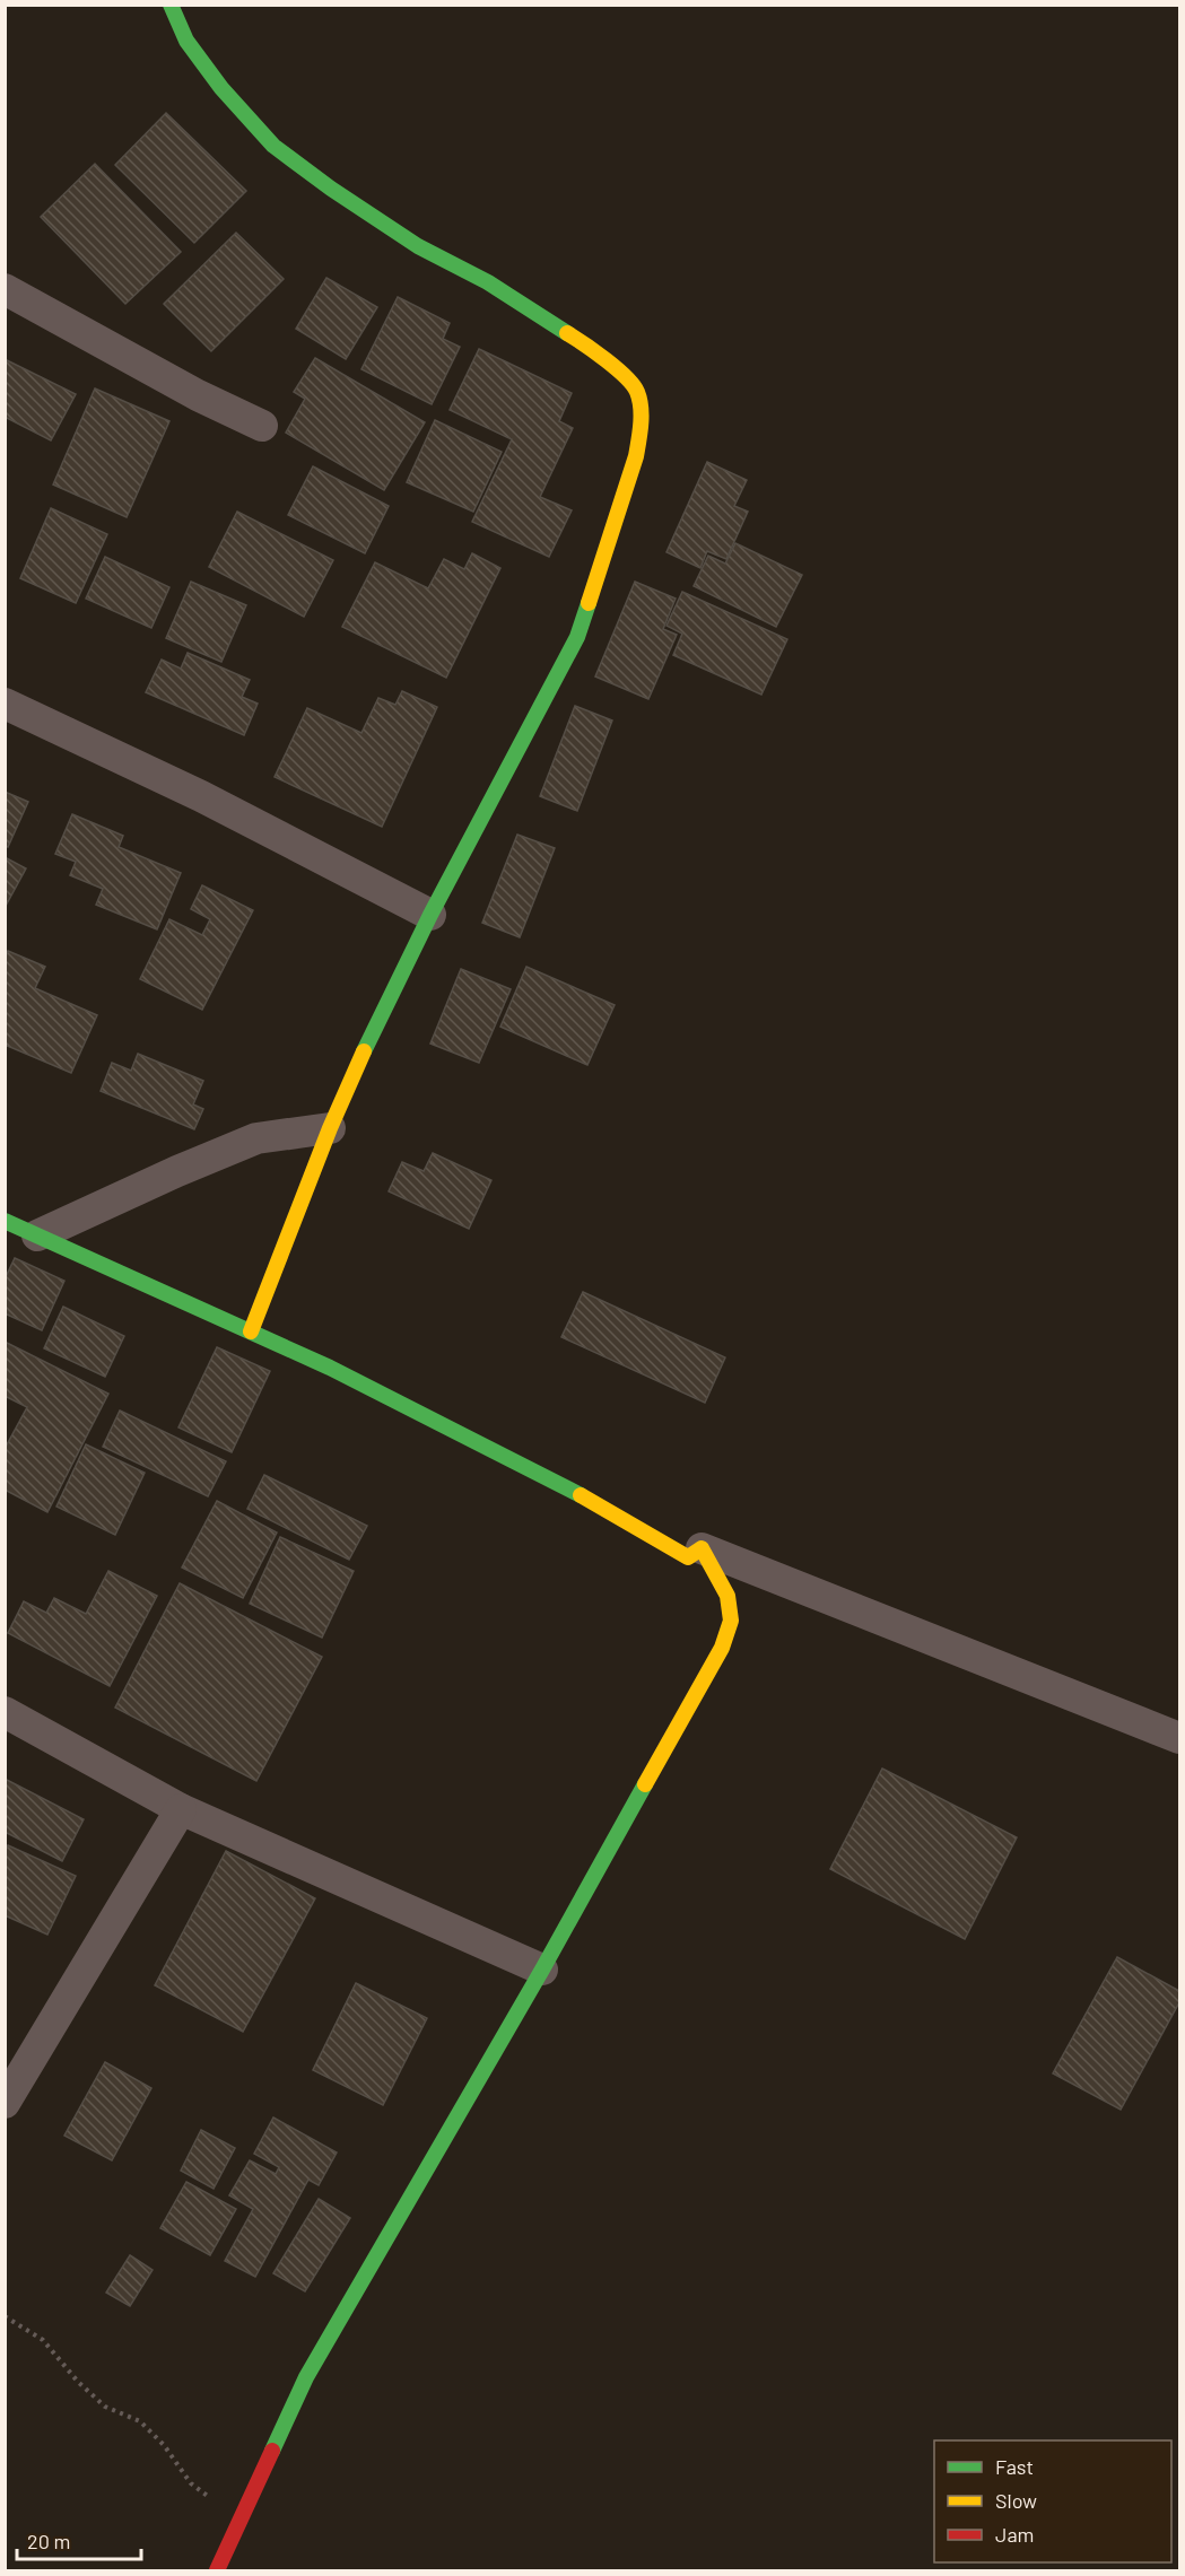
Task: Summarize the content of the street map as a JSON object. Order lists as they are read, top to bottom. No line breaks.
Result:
{"legend":["Fast","Slow","Jam"],"scale_bar":"20 m"}
